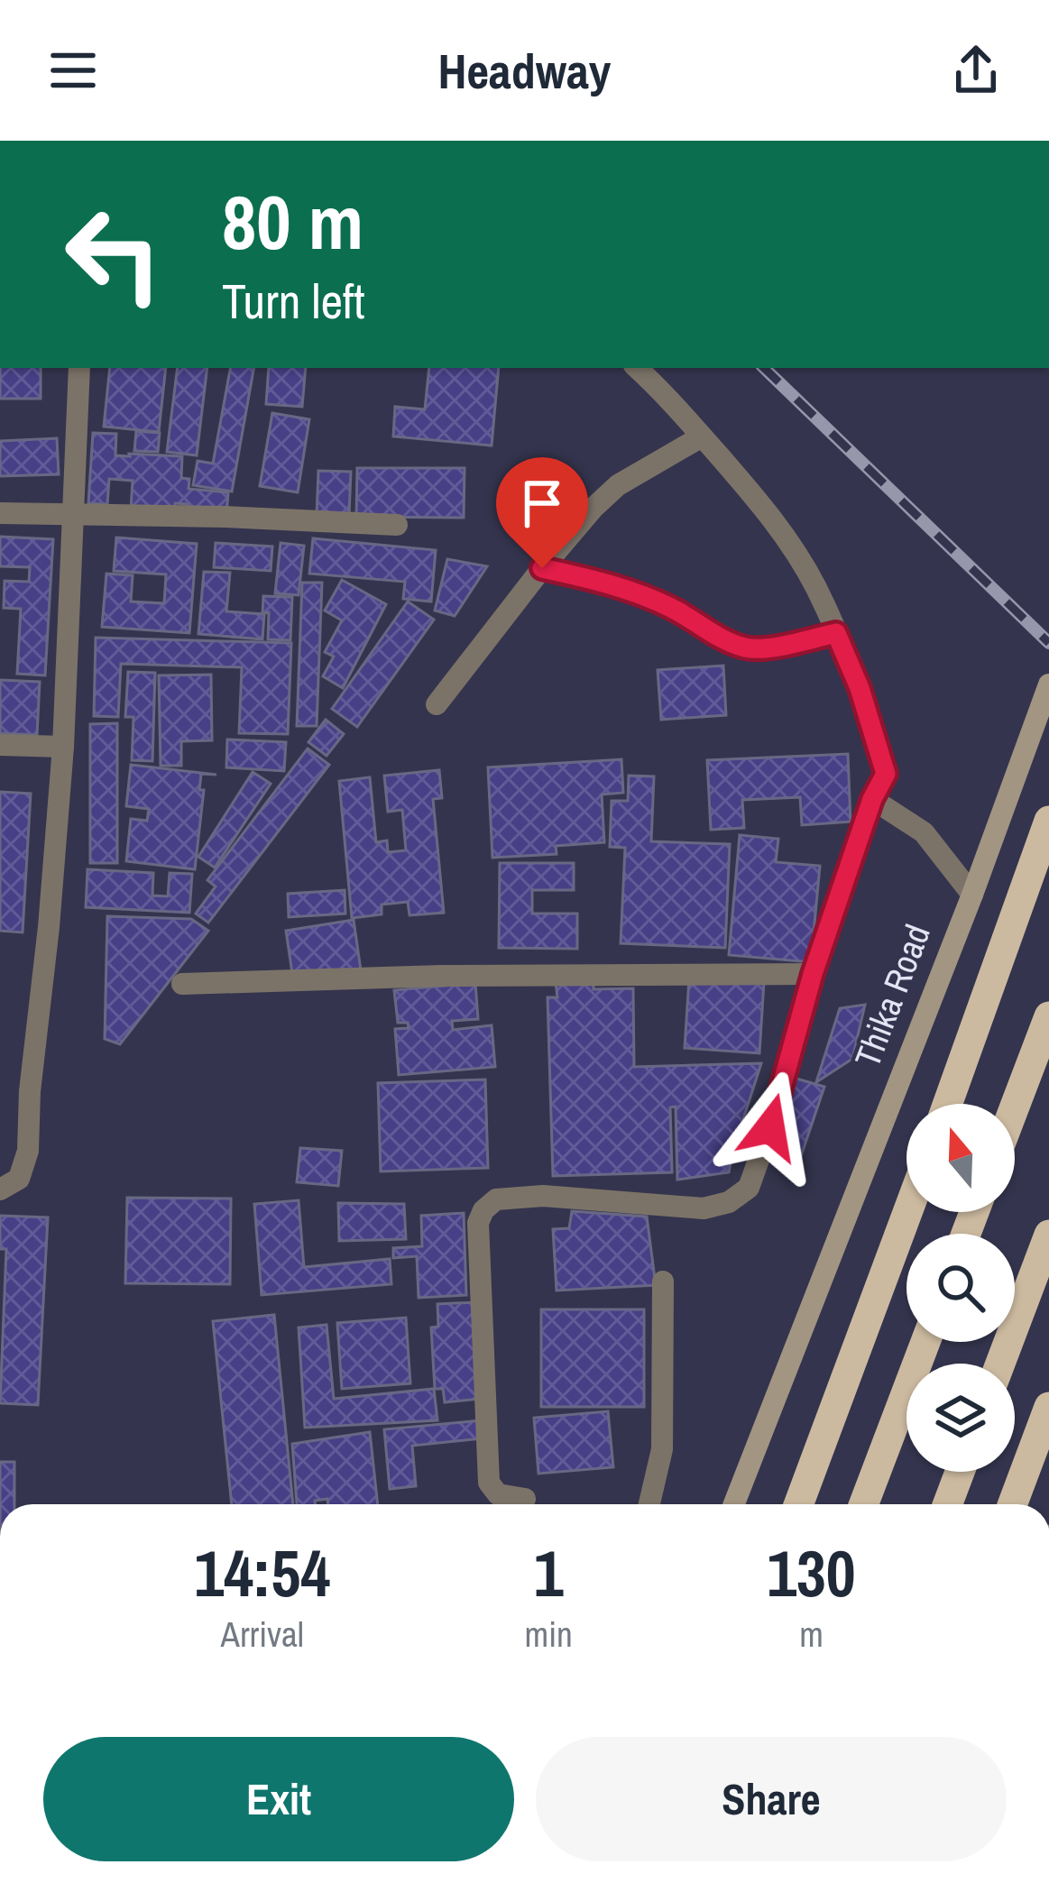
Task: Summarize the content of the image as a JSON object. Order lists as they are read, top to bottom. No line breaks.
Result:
{"streets":{"main road":["Thika Road"]},"north":"top","page":{"header":"Headway","turn":["80 m","Turn left"],"eta":["14:54","Arrival","1","min","130","m"],"buttons":["Exit","Share"]}}
